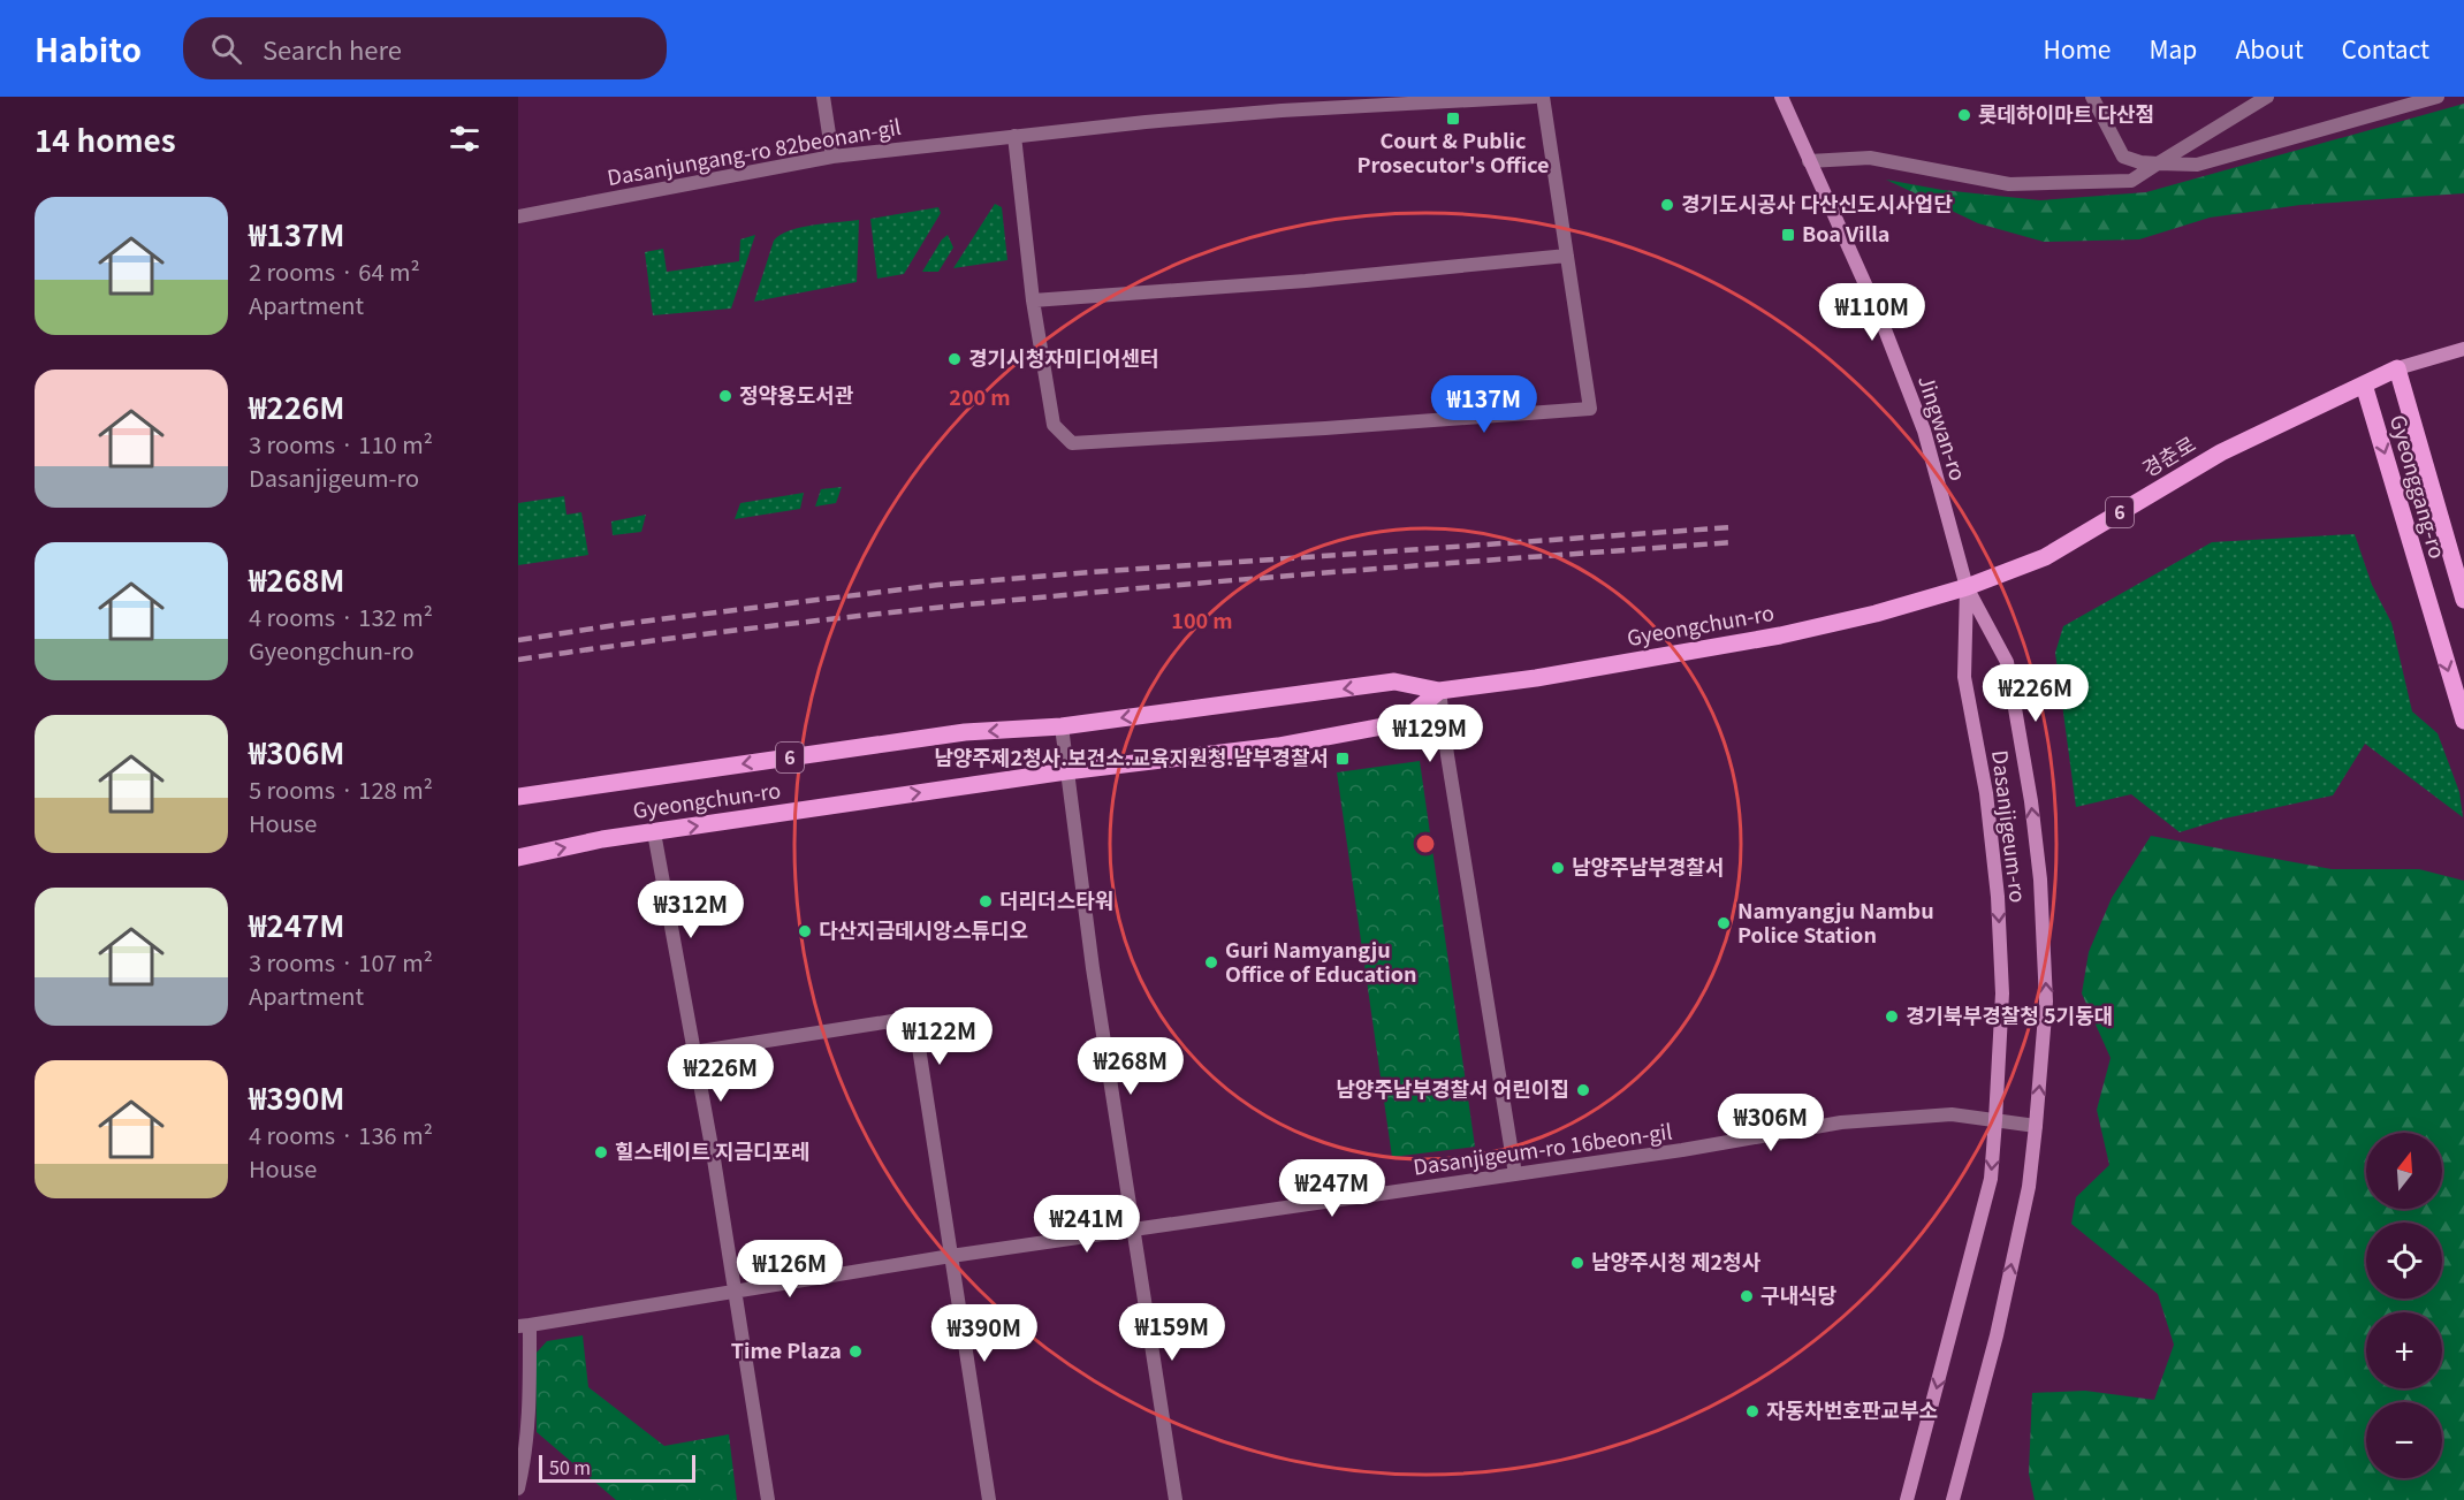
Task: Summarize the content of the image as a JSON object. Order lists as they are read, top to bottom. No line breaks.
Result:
{"streets":{"main road":["경춘로","Gyeonggang-ro","6","Gyeongchun-ro"],"street":["Dasanjungang-ro 82beonan-gil","Jingwan-ro","Dasanjigeum-ro","Dasanjigeum-ro 16beon-gil"]},"crossings":[["Jingwan-ro","경춘로"],["Jingwan-ro","Gyeongchun-ro"],["Jingwan-ro","Dasanjigeum-ro"],["경춘로","Gyeonggang-ro"],["경춘로","Gyeongchun-ro"],["경춘로","Dasanjigeum-ro"],["Gyeongchun-ro","Dasanjigeum-ro"],["Dasanjigeum-ro","Dasanjigeum-ro 16beon-gil"]],"places":{"other":["롯데하이마트 다산점","경기도시공사 다산신도시사업단","경기시청자미디어센터","정약용도서관","남양주남부경찰서","더리더스타워","Namyangju Nambu Police Station","다산지금데시앙스튜디오","Guri Namyangju Office of Education","경기북부경찰청 5기동대","남양주남부경찰서 어린이집","힐스테이트 지금디포레","남양주시청 제2청사","구내식당","Time Plaza","자동차번호판교부소"],"transit":["Court & Public Prosecutor's Office","Boa Villa","남양주제2청사.보건소.교육지원청.남부경찰서"]},"scale_bar":"50 m","north":"top","page":{"header":"Habito","search":"Search here","nav":["Home","Map","About","Contact"],"heading":"14 homes","list":[{"name":"₩137M","note":"2 rooms · 64 m² · Apartment"},{"name":"₩226M","note":"3 rooms · 110 m² · Dasanjigeum-ro"},{"name":"₩268M","note":"4 rooms · 132 m² · Gyeongchun-ro"},{"name":"₩306M","note":"5 rooms · 128 m² · House"},{"name":"₩247M","note":"3 rooms · 107 m² · Apartment"},{"name":"₩390M","note":"4 rooms · 136 m² · House"}],"price":["₩110M","₩137M","₩226M","₩129M","₩312M","₩122M","₩268M","₩226M","₩306M","₩247M","₩241M","₩126M","₩159M","₩390M"],"map_buttons":["+","−"],"scale":"50 m"},"rings":["200 m","100 m"]}
